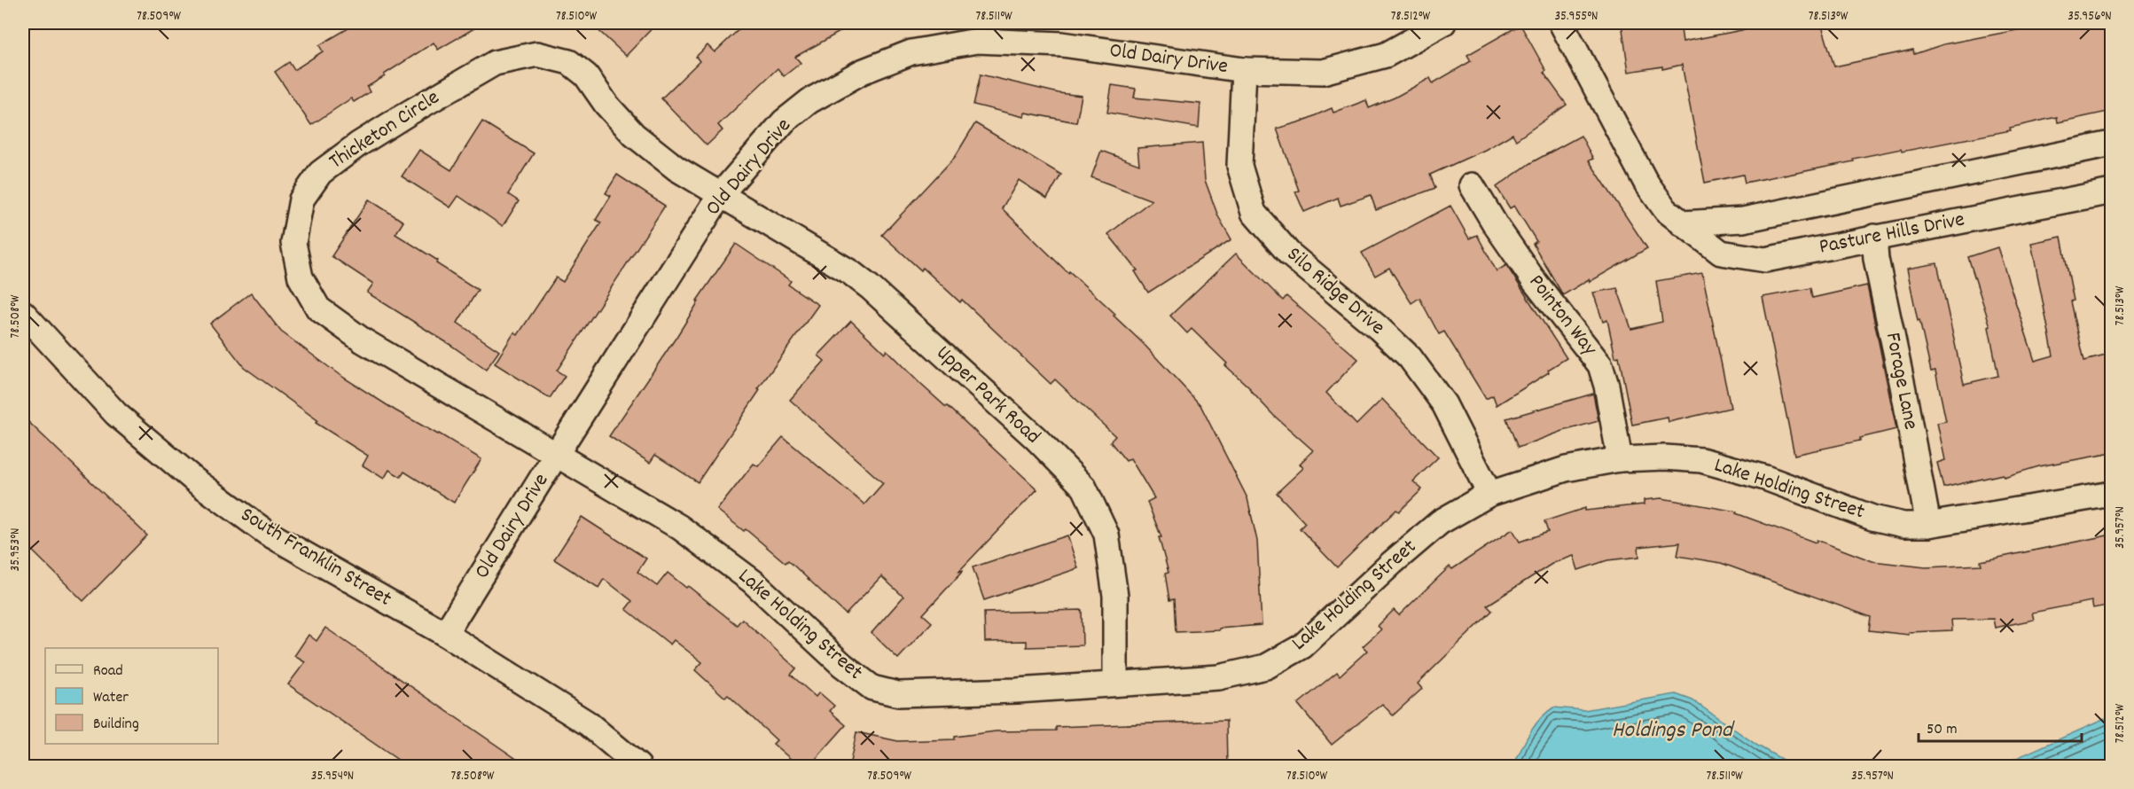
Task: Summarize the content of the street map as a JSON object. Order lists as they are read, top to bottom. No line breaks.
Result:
{"streets":{"street":["Old Dairy Drive","Thicketon Circle","Pasture Hills Drive","Silo Ridge Drive","Pointon Way","Forage Lane","Upper Park Road","Lake Holding Street","South Franklin Street"]},"crossings":[["Old Dairy Drive","Thicketon Circle"],["Old Dairy Drive","Silo Ridge Drive"],["Old Dairy Drive","Upper Park Road"],["Old Dairy Drive","Lake Holding Street"],["Old Dairy Drive","South Franklin Street"],["Thicketon Circle","Upper Park Road"],["Thicketon Circle","Lake Holding Street"],["Pasture Hills Drive","Forage Lane"],["Silo Ridge Drive","Lake Holding Street"],["Pointon Way","Lake Holding Street"],["Forage Lane","Lake Holding Street"],["Upper Park Road","Lake Holding Street"]],"water":["Holdings Pond"],"legend":["Road","Water","Building"],"scale_bar":"50 m","coordinates":["78.509°W","78.510°W","78.511°W","78.512°W","35.955°N","78.513°W","35.956°N","78.508°W","35.957°N","35.953°N","35.954°N"]}
